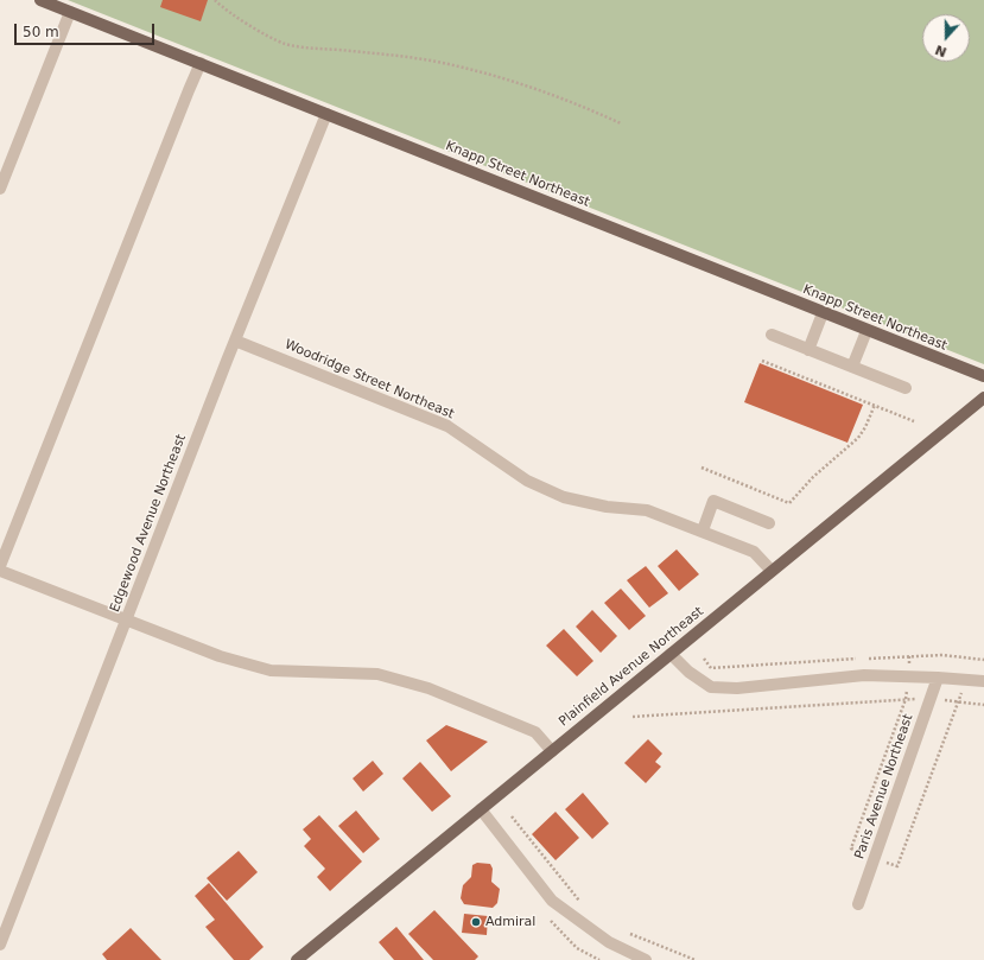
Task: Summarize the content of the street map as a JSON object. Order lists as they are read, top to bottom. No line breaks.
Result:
{"streets":{"main road":["Knapp Street Northeast","Plainfield Avenue Northeast"],"street":["Woodridge Street Northeast","Edgewood Avenue Northeast","Paris Avenue Northeast"]},"crossings":[["Knapp Street Northeast","Edgewood Avenue Northeast"],["Woodridge Street Northeast","Edgewood Avenue Northeast"],["Woodridge Street Northeast","Plainfield Avenue Northeast"]],"places":["Admiral"],"scale_bar":"50 m","north":"bottom"}
